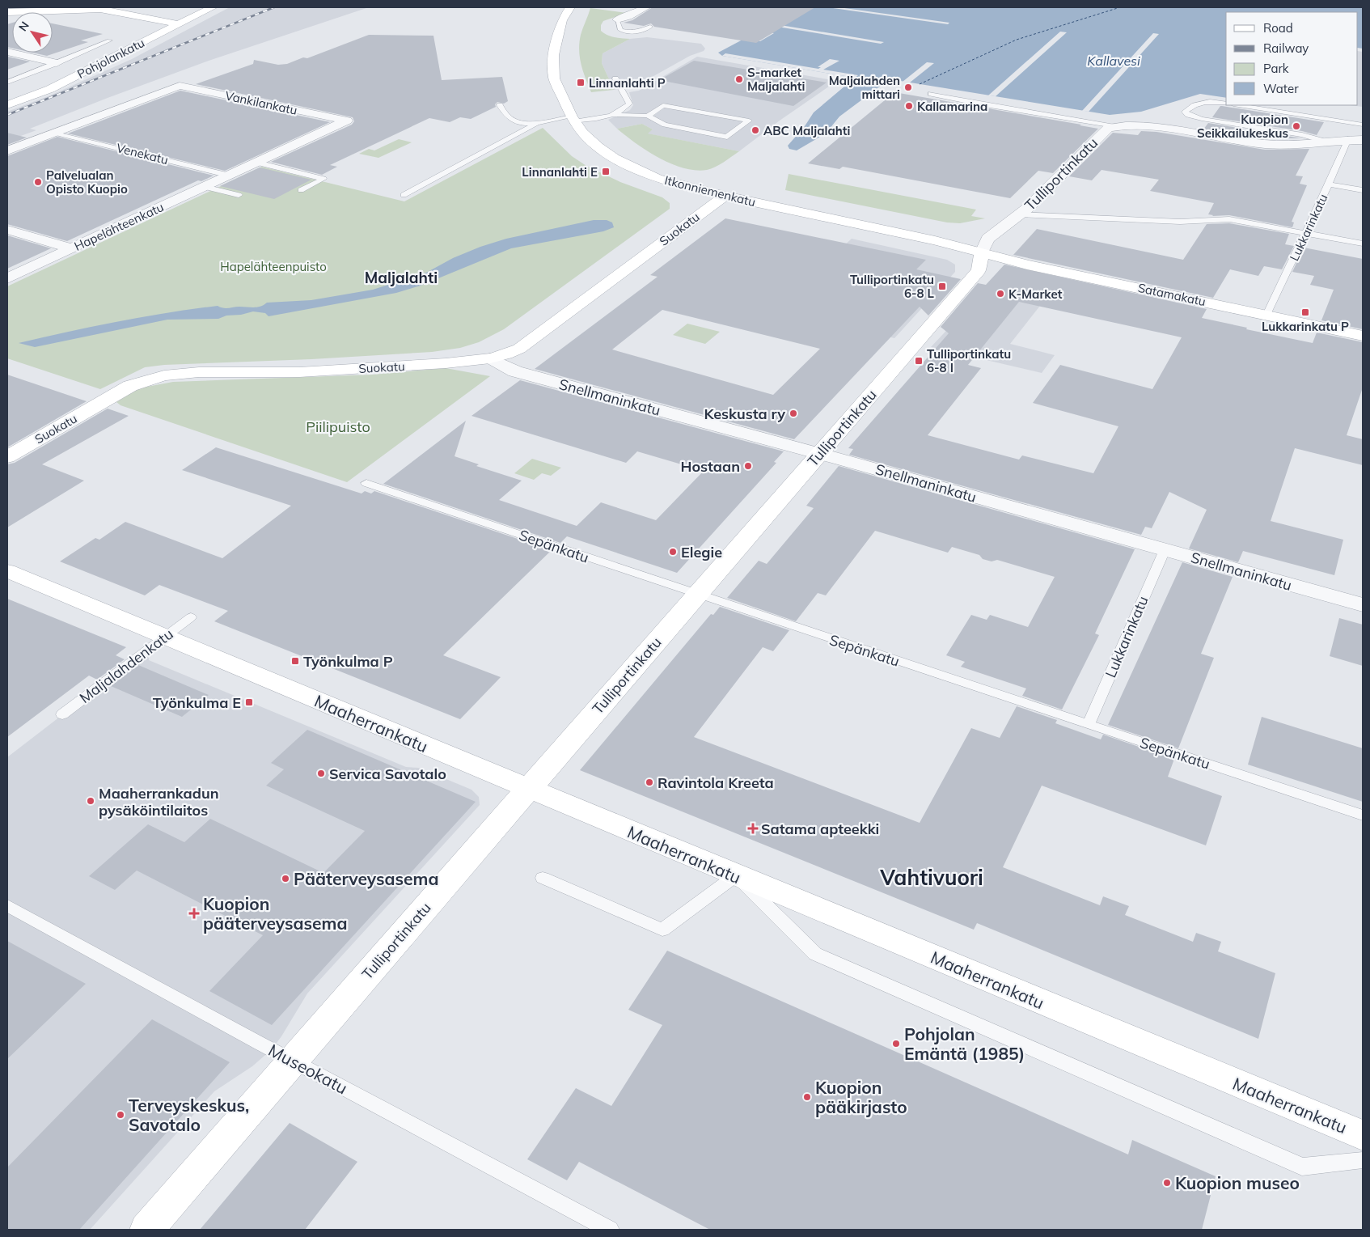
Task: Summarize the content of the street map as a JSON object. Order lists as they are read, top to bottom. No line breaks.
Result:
{"streets":{"main road":["Pohjolankatu","Tulliportinkatu","Itkonniemenkatu","Suokatu","Satamakatu","Maaherrankatu"],"street":["Vankilankatu","Hapelähteenkatu","Snellmaninkatu"],"lane":["Venekatu","Lukkarinkatu","Sepänkatu","Maljalahdenkatu","Museokatu"]},"crossings":[["Vankilankatu","Venekatu"],["Vankilankatu","Hapelähteenkatu"],["Venekatu","Hapelähteenkatu"],["Tulliportinkatu","Itkonniemenkatu"],["Tulliportinkatu","Satamakatu"],["Tulliportinkatu","Snellmaninkatu"],["Tulliportinkatu","Sepänkatu"],["Tulliportinkatu","Maaherrankatu"],["Tulliportinkatu","Museokatu"],["Itkonniemenkatu","Suokatu"],["Itkonniemenkatu","Satamakatu"],["Lukkarinkatu","Satamakatu"],["Lukkarinkatu","Snellmaninkatu"],["Lukkarinkatu","Sepänkatu"],["Suokatu","Snellmaninkatu"],["Maljalahdenkatu","Maaherrankatu"]],"districts":["Maljalahti","Vahtivuori"],"water":["Kallavesi"],"parks":["Hapelähteenpuisto","Piilipuisto"],"places":{"other":["S-market Maljalahti","Maljalahden mittari","Kallamarina","Kuopion Seikkailukeskus","ABC Maljalahti","Palvelualan Opisto Kuopio","K-Market","Keskusta ry","Hostaan","Elegie","Servica Savotalo","Ravintola Kreeta","Maaherrankadun pysäköintilaitos","Pääterveysasema","Pohjolan Emäntä (1985)","Kuopion pääkirjasto","Terveyskeskus, Savotalo","Kuopion museo"],"transit":["Linnanlahti P","Linnanlahti E","Tulliportinkatu 6-8 L","Lukkarinkatu P","Tulliportinkatu 6-8 I","Työnkulma P","Työnkulma E"],"health":["Satama apteekki","Kuopion pääterveysasema"]},"legend":["Road","Railway","Park","Water"],"north":"top left"}
